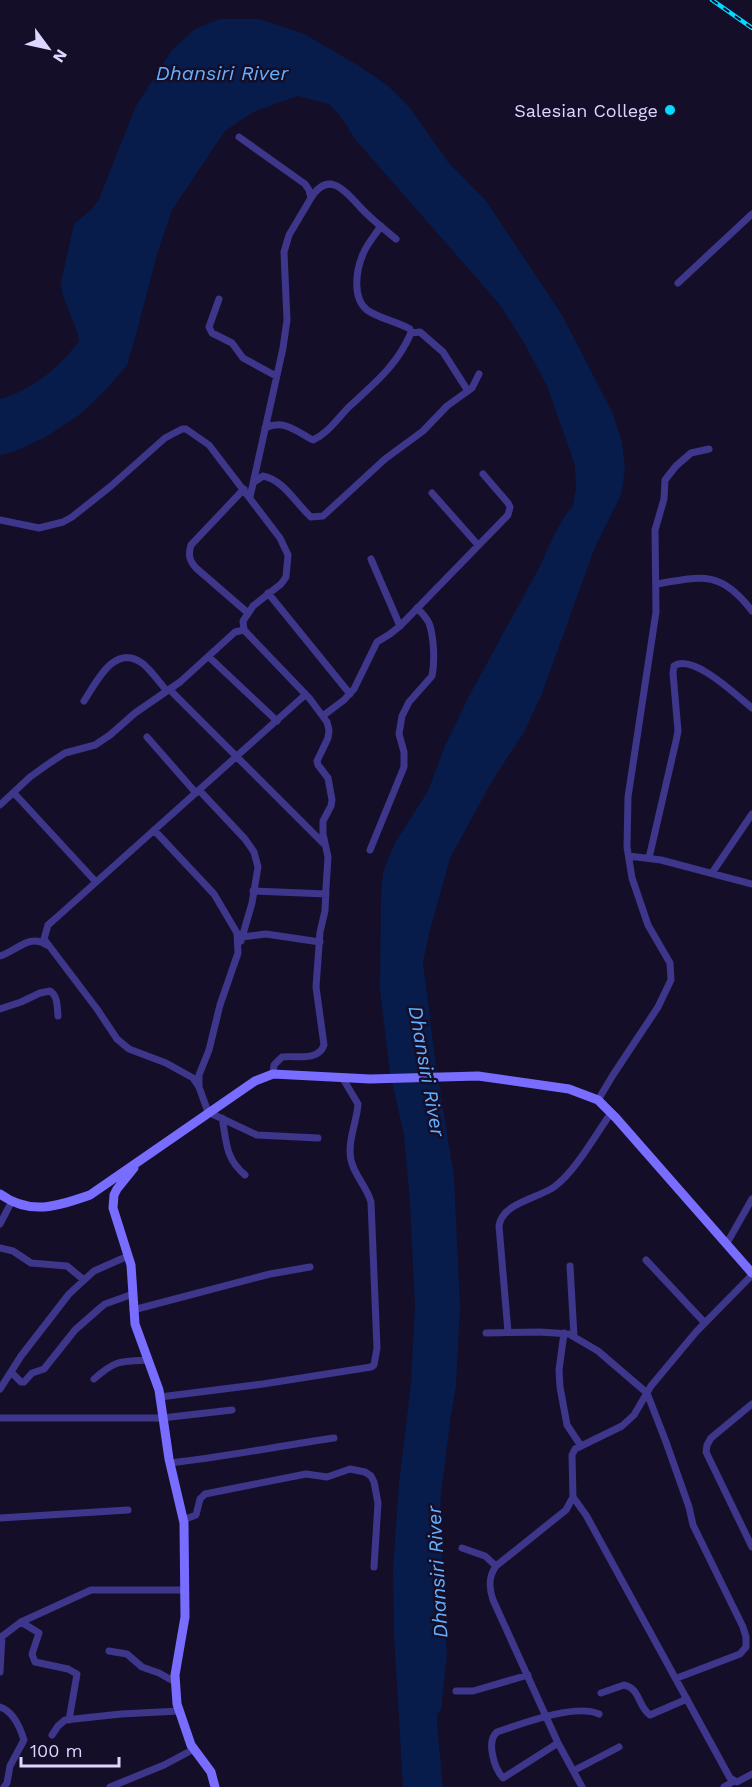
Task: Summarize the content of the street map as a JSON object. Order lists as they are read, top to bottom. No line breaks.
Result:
{"water":["Dhansiri River"],"places":["Salesian College"],"scale_bar":"100 m","north":"bottom right"}
